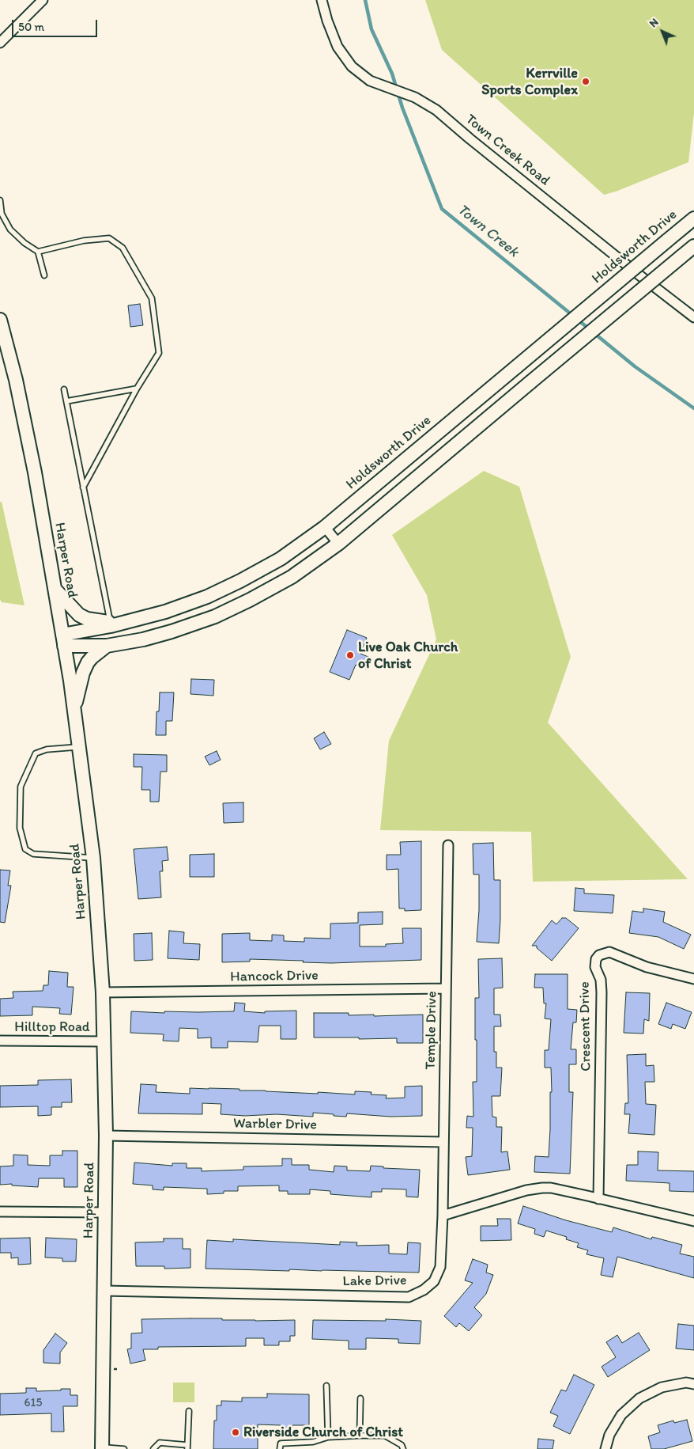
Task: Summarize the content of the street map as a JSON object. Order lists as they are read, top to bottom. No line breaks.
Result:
{"streets":{"main road":["Holdsworth Drive","Harper Road"],"street":["Town Creek Road","Hancock Drive","Crescent Drive","Hilltop Road","Temple Drive","Warbler Drive","Lake Drive"]},"crossings":[["Holdsworth Drive","Harper Road"],["Harper Road","Hancock Drive"],["Harper Road","Hilltop Road"],["Harper Road","Warbler Drive"],["Harper Road","Lake Drive"],["Hancock Drive","Temple Drive"],["Temple Drive","Warbler Drive"],["Temple Drive","Lake Drive"]],"water":["Town Creek"],"places":["Kerrville Sports Complex","Live Oak Church of Christ","Riverside Church of Christ"],"house_numbers":["615"],"scale_bar":"50 m","north":"top left"}
